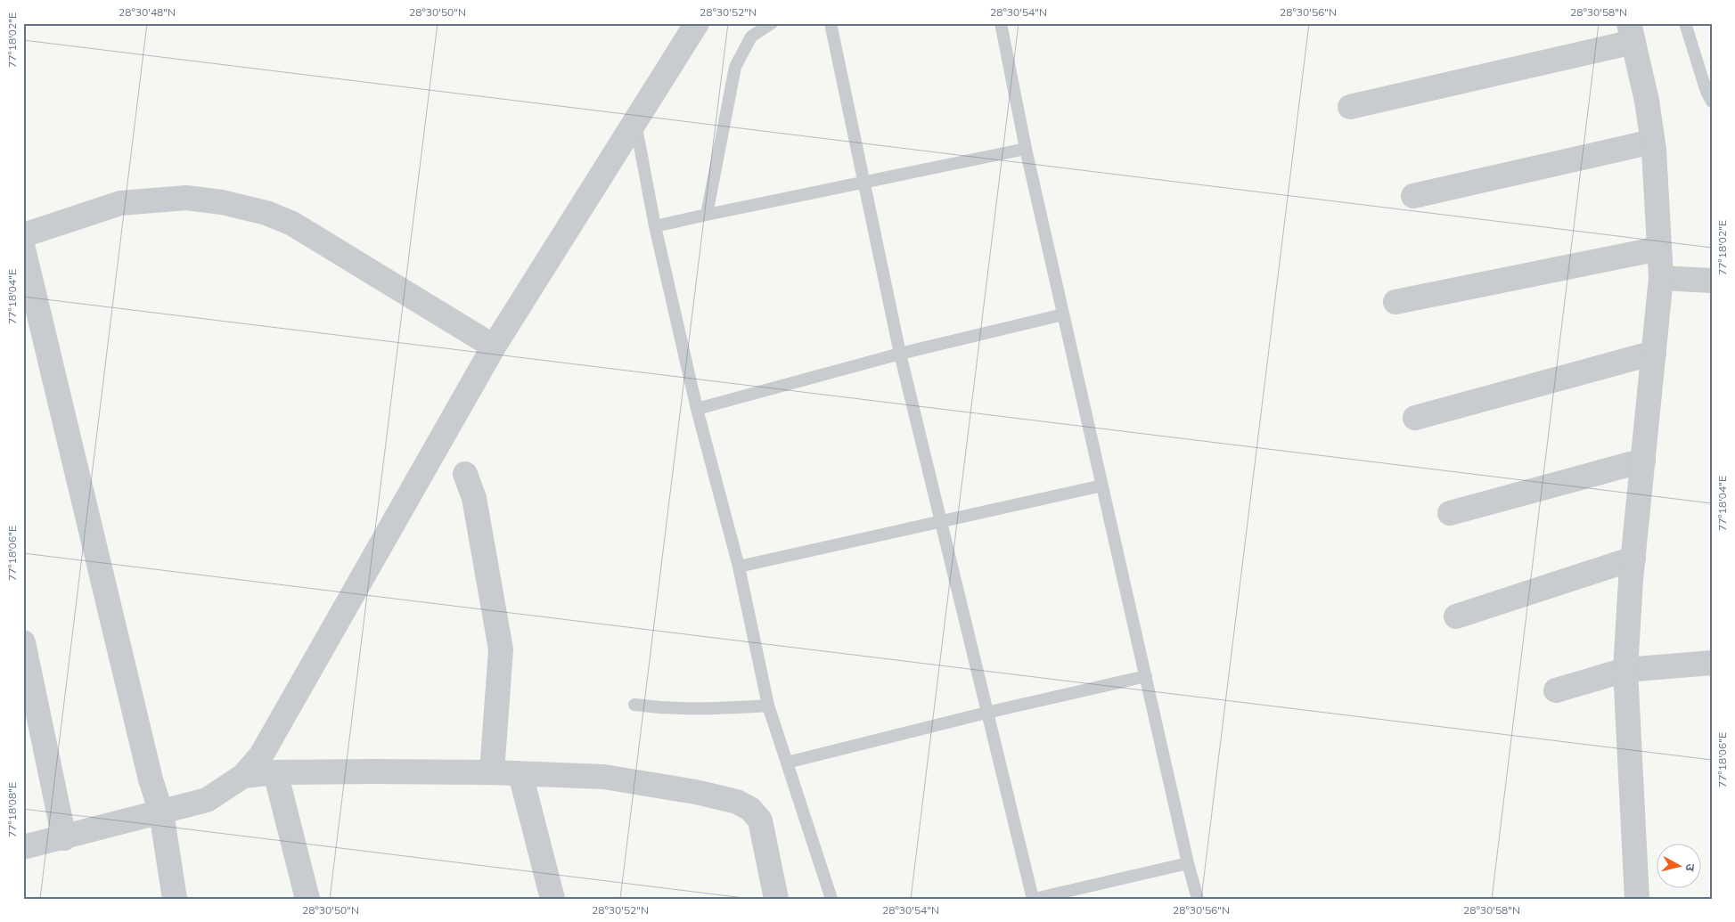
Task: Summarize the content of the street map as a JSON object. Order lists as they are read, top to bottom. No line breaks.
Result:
{"north":"right","coordinates":["28°30'48\"N","28°30'50\"N","28°30'52\"N","28°30'54\"N","28°30'56\"N","28°30'58\"N","77°18'02\"E","77°18'04\"E","77°18'06\"E","77°18'08\"E"]}
